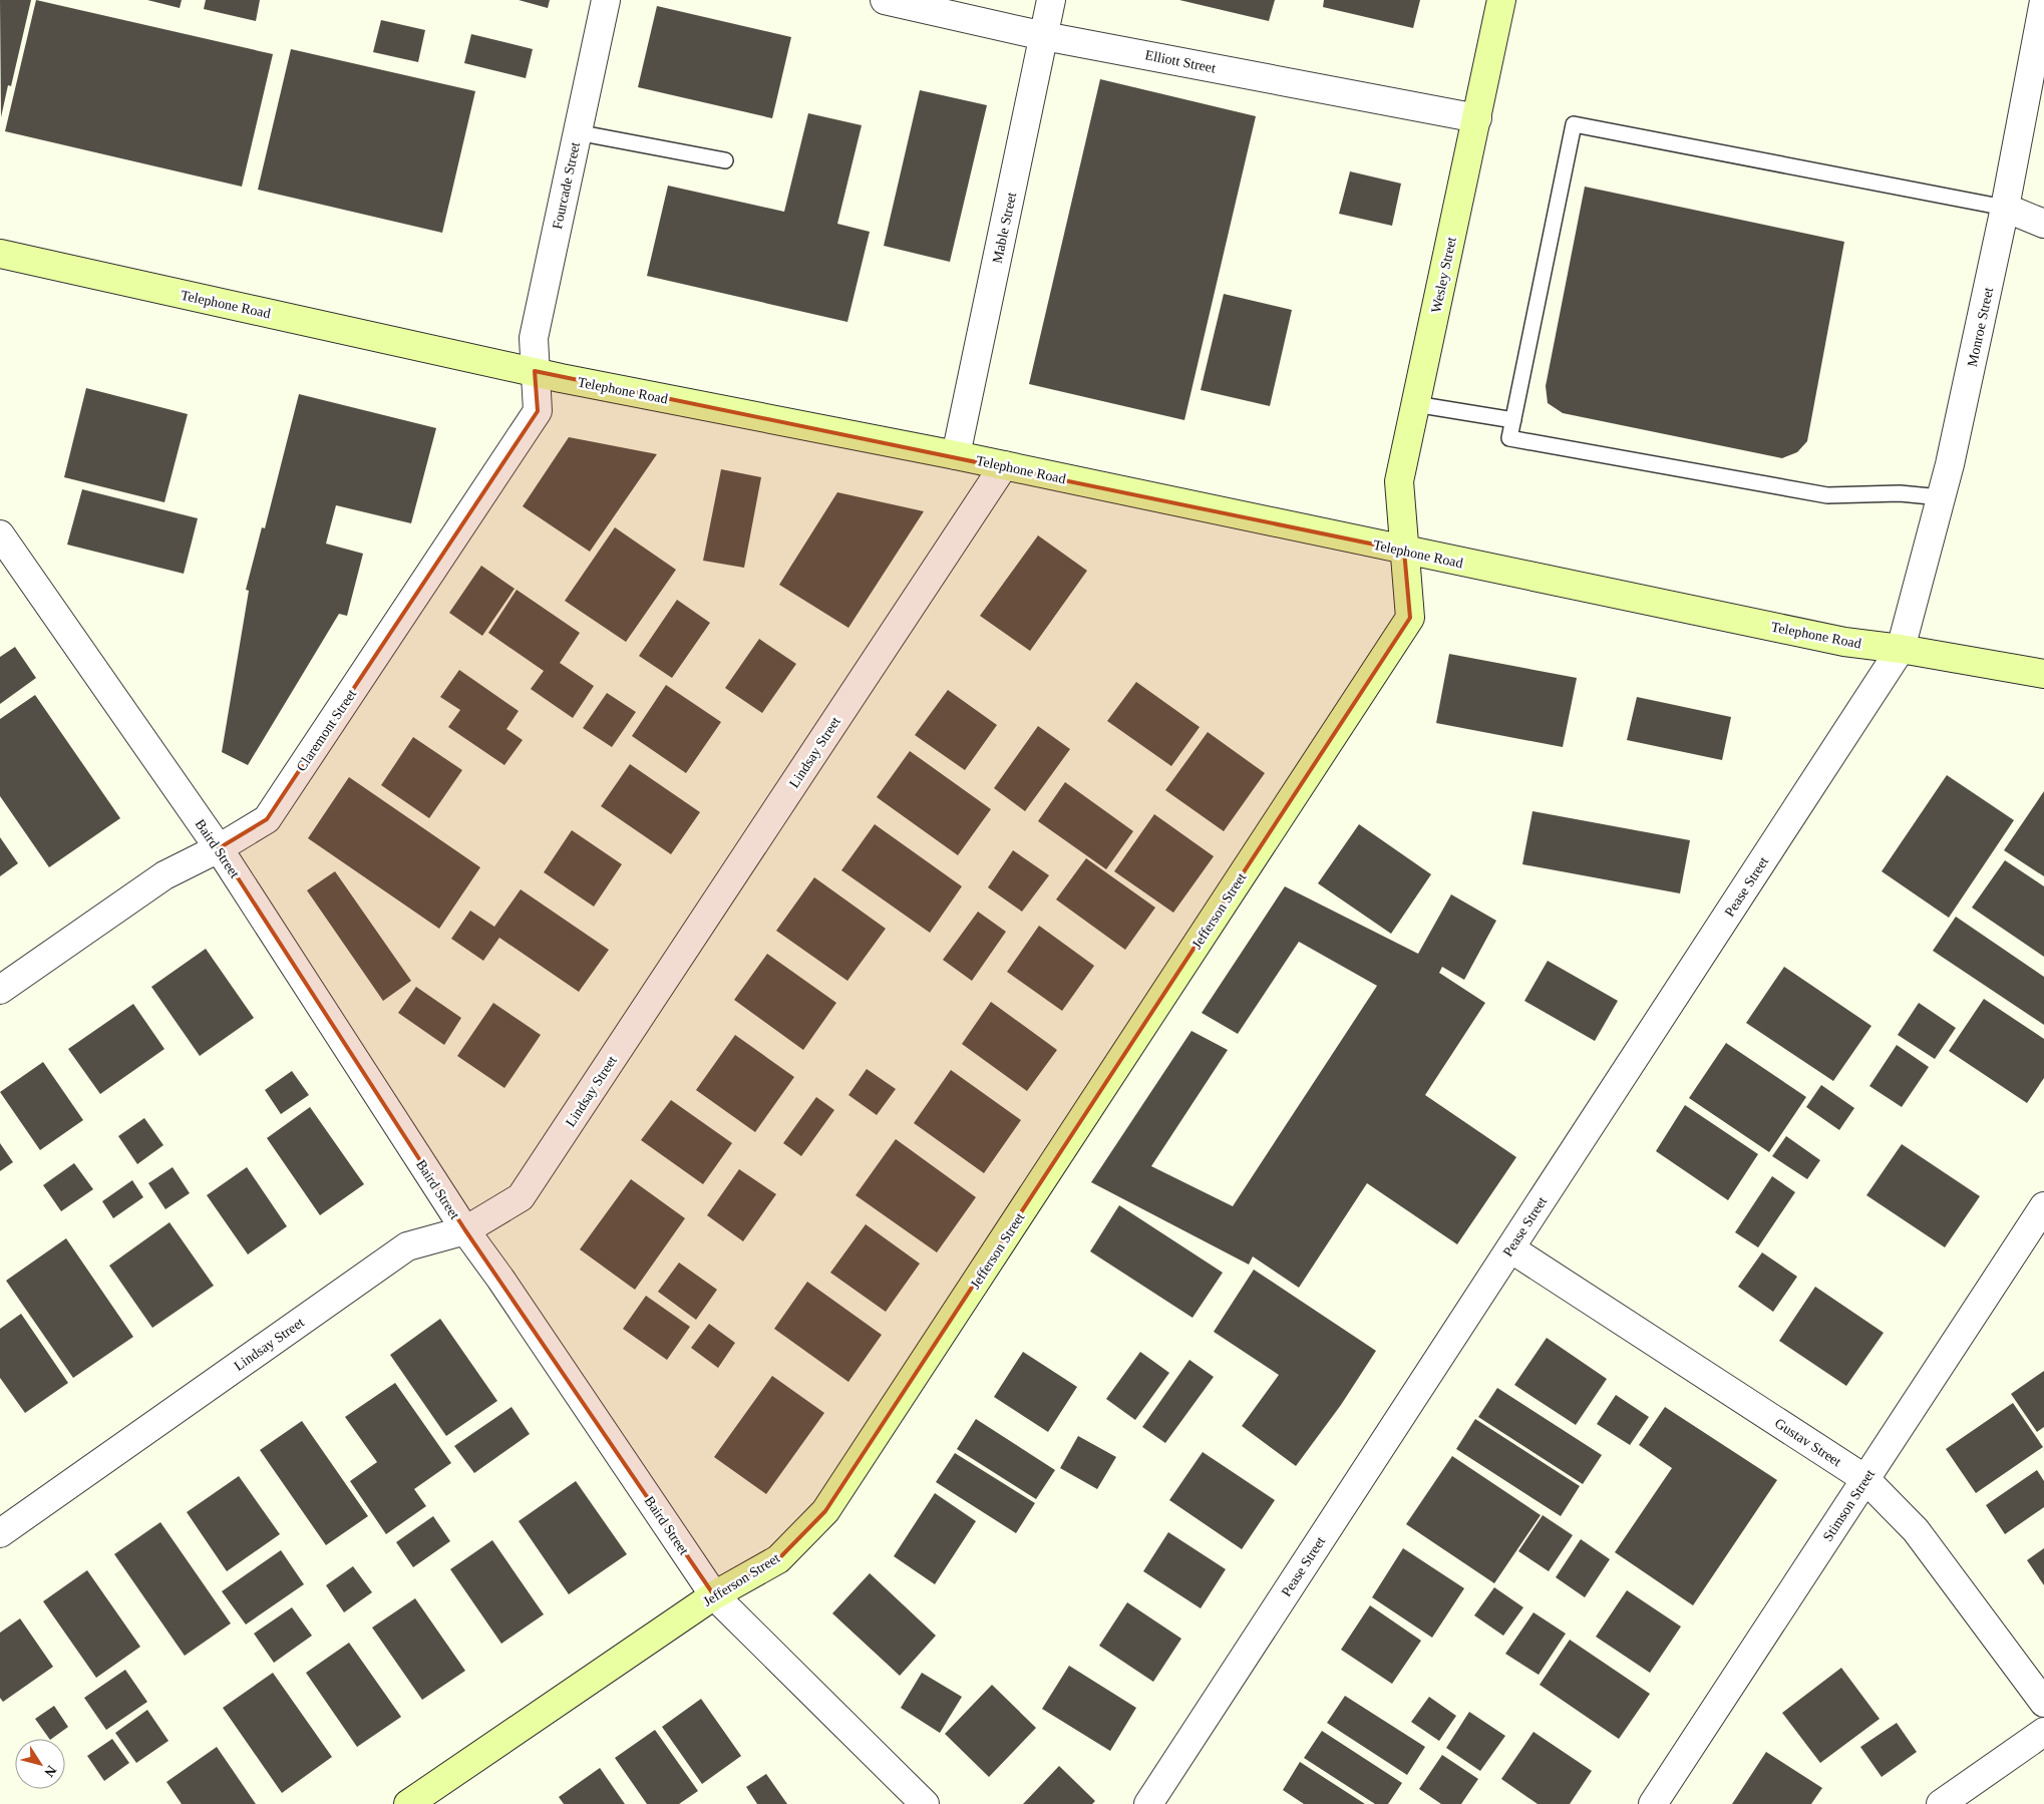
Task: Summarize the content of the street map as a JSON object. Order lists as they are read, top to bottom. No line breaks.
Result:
{"streets":{"street":["Elliott Street","Fourcade Street","Mable Street","Wesley Street","Telephone Road","Monroe Street","Claremont Street","Lindsay Street","Baird Street","Pease Street","Jefferson Street","Gustav Street","Stimson Street"]},"crossings":[["Elliott Street","Mable Street"],["Elliott Street","Wesley Street"],["Fourcade Street","Telephone Road"],["Fourcade Street","Claremont Street"],["Mable Street","Telephone Road"],["Wesley Street","Telephone Road"],["Wesley Street","Jefferson Street"],["Telephone Road","Monroe Street"],["Telephone Road","Claremont Street"],["Telephone Road","Lindsay Street"],["Telephone Road","Pease Street"],["Telephone Road","Jefferson Street"],["Monroe Street","Pease Street"],["Claremont Street","Baird Street"],["Lindsay Street","Baird Street"],["Baird Street","Jefferson Street"],["Pease Street","Gustav Street"],["Gustav Street","Stimson Street"]],"north":"bottom right"}
